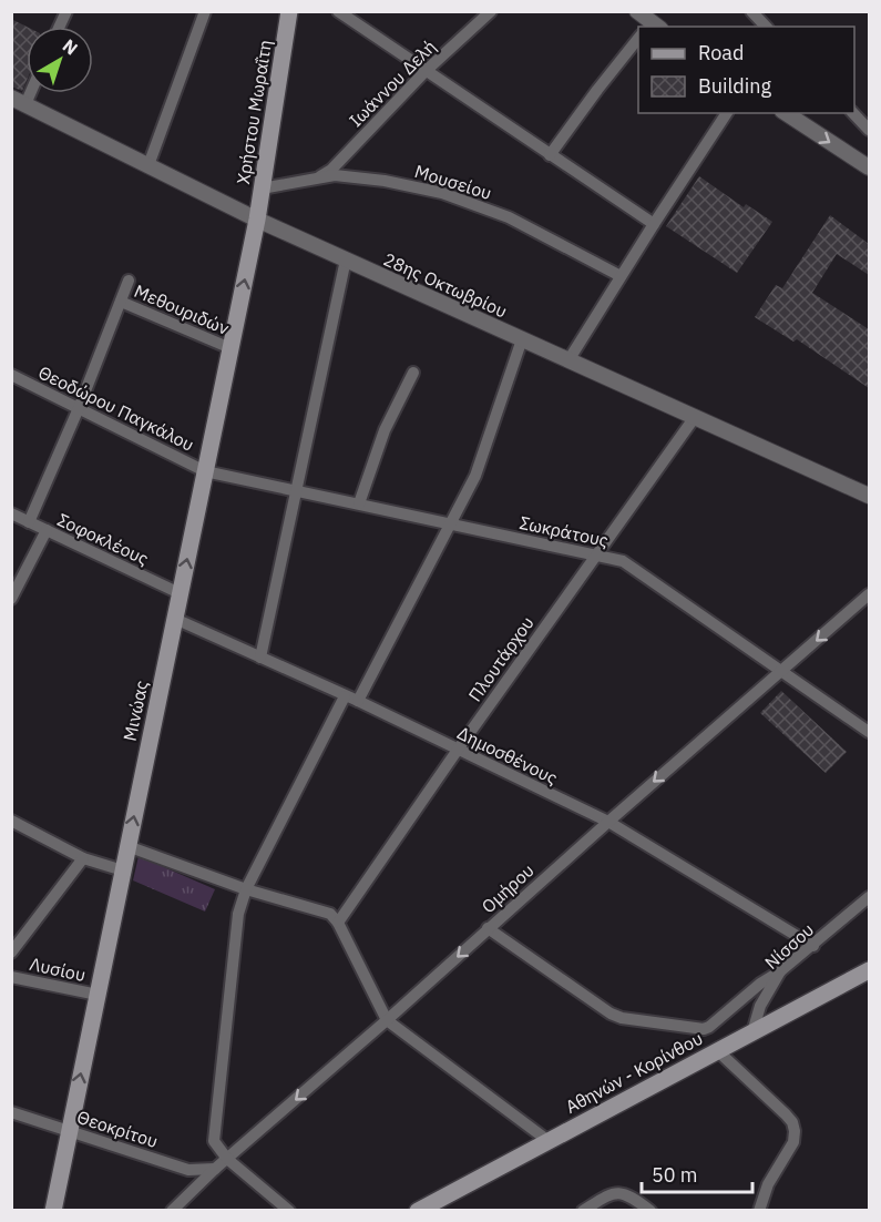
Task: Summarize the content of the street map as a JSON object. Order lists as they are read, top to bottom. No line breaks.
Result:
{"streets":{"main road":["Χρήστου Μωραΐτη","Μινώας","Αθηνών - Κορίνθου"],"street":["Ιωάννου Δελή","Μουσείου","28ης Οκτωβρίου","Μεθουριδών","Θεοδώρου Παγκάλου","Σωκράτους","Σοφοκλέους","Πλουτάρχου","Δημοσθένους","Ομήρου","Νίσσου","Λυσίου","Θεοκρίτου"]},"crossings":[["Ιωάννου Δελή","Μουσείου"],["Χρήστου Μωραΐτη","Μουσείου"],["Χρήστου Μωραΐτη","28ης Οκτωβρίου"],["Χρήστου Μωραΐτη","Μινώας"],["28ης Οκτωβρίου","Πλουτάρχου"],["28ης Οκτωβρίου","Μινώας"],["Μεθουριδών","Μινώας"],["Θεοδώρου Παγκάλου","Σωκράτους"],["Θεοδώρου Παγκάλου","Μινώας"],["Σωκράτους","Πλουτάρχου"],["Σωκράτους","Μινώας"],["Σωκράτους","Ομήρου"],["Σοφοκλέους","Μινώας"],["Πλουτάρχου","Δημοσθένους"],["Μινώας","Δημοσθένους"],["Μινώας","Λυσίου"],["Μινώας","Θεοκρίτου"],["Δημοσθένους","Ομήρου"],["Δημοσθένους","Νίσσου"],["Ομήρου","Θεοκρίτου"],["Νίσσου","Αθηνών - Κορίνθου"]],"one_way":["Μινώας","Ομήρου"],"legend":["Road","Building"],"scale_bar":"50 m","north":"top right"}
